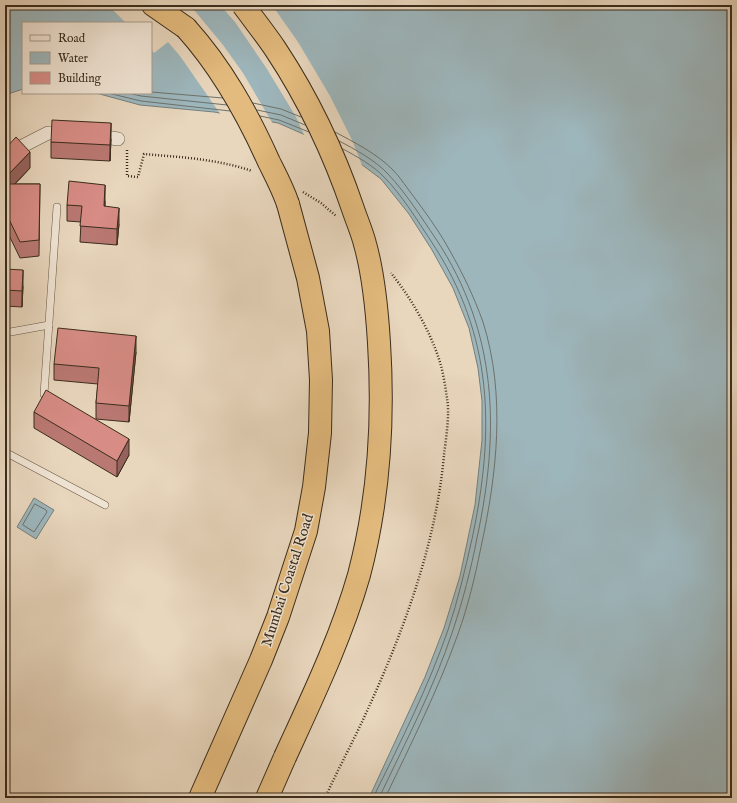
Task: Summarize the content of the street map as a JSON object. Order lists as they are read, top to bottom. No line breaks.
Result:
{"streets":{"highway":["Mumbai Coastal Road"]},"legend":["Road","Water","Building"]}
